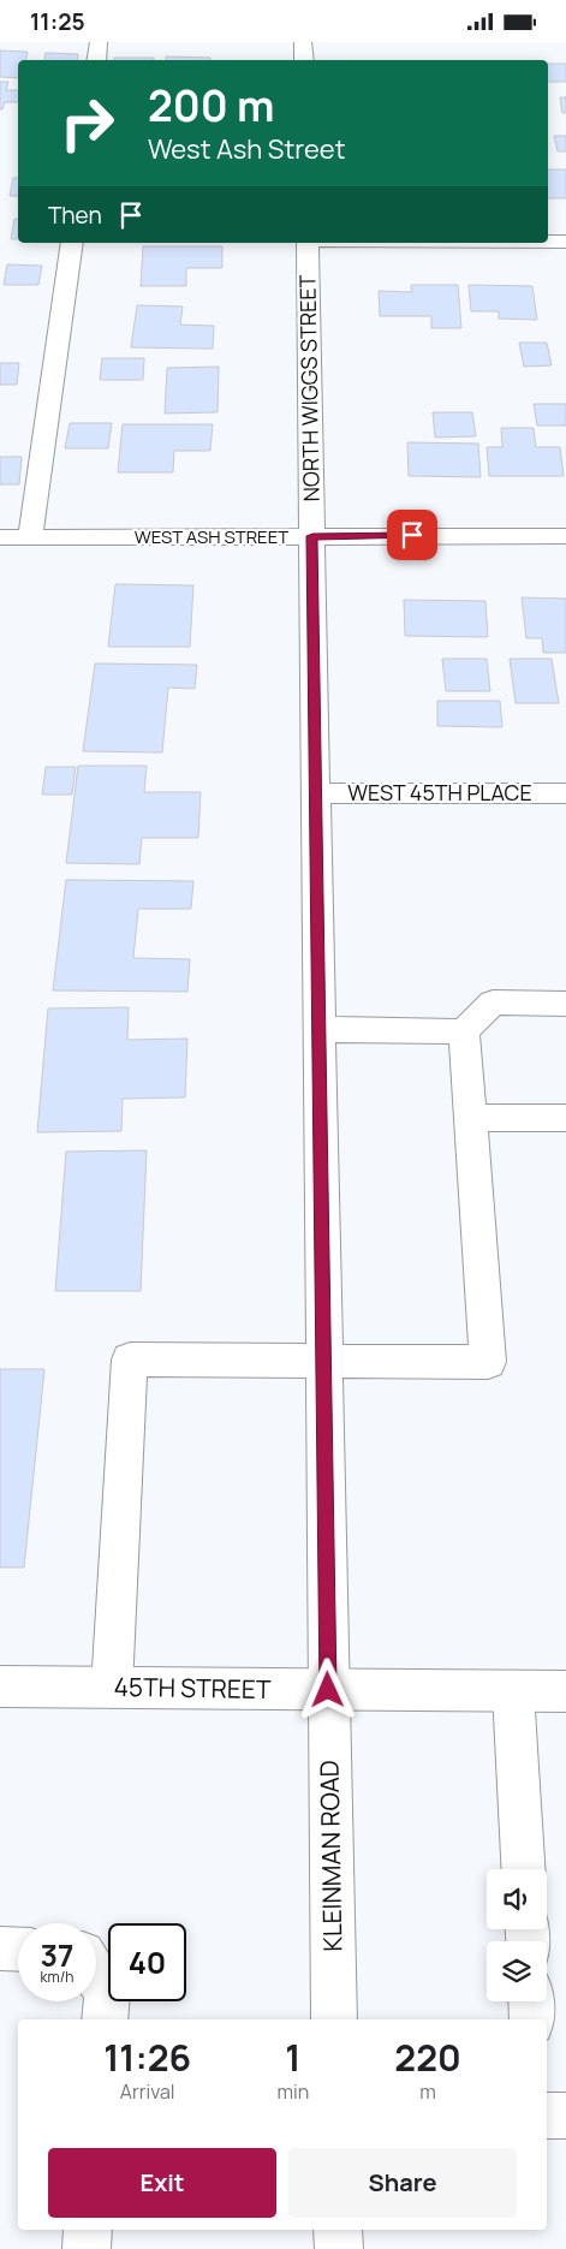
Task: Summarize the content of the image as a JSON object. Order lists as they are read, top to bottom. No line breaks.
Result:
{"streets":{"street":["NORTH WIGGS STREET","WEST ASH STREET","WEST 45TH PLACE","45TH STREET","KLEINMAN ROAD"]},"crossings":[["NORTH WIGGS STREET","WEST ASH STREET"],["NORTH WIGGS STREET","WEST 45TH PLACE"],["NORTH WIGGS STREET","45TH STREET"],["NORTH WIGGS STREET","KLEINMAN ROAD"],["45TH STREET","KLEINMAN ROAD"]],"page":{"status":"11:25","turn":["200 m","West Ash Street"],"then":"Then","speed":"37 km/h","limit":"40","eta":["11:26","Arrival","1","min","220","m"],"buttons":["Exit","Share"]}}
